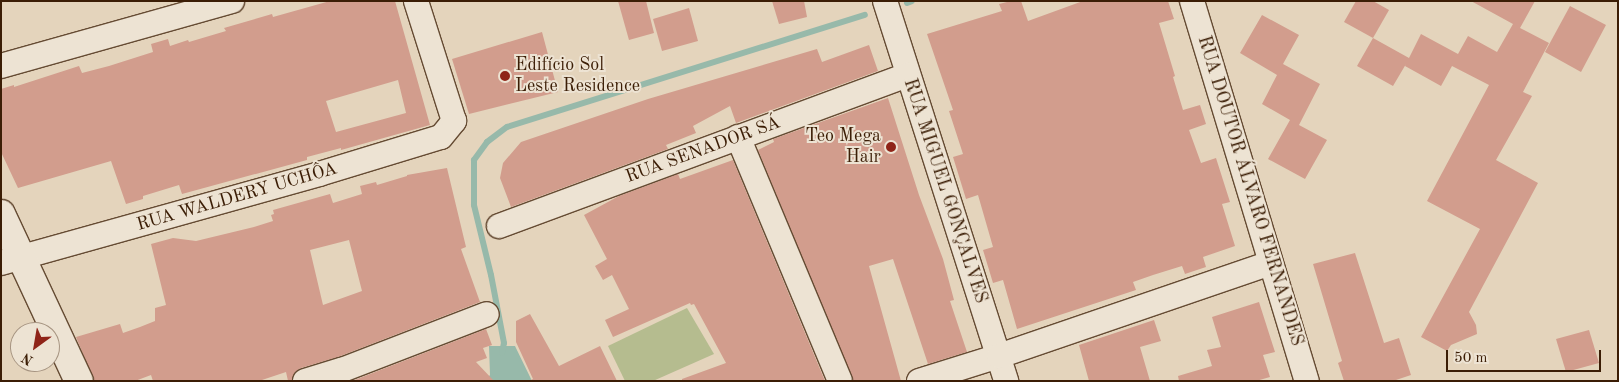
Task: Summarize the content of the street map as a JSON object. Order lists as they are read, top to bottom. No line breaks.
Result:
{"streets":{"street":["RUA SENADOR SÁ","RUA MIGUEL GONÇALVES","RUA DOUTOR ÁLVARO FERNANDES","RUA WALDERY UCHÔA"]},"crossings":[["RUA SENADOR SÁ","RUA MIGUEL GONÇALVES"]],"places":["Edifício Sol Leste Residence","Teo Mega Hair"],"scale_bar":"50 m","north":"bottom left"}
